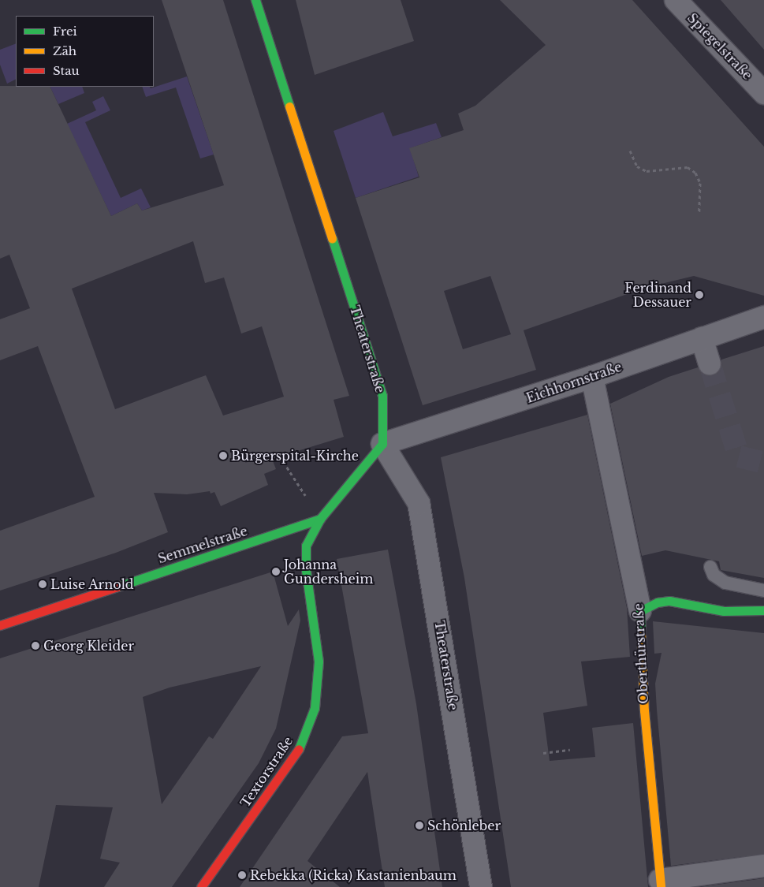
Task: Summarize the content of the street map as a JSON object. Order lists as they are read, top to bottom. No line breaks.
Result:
{"streets":{"street":["Spiegelstraße","Theaterstraße","Eichhornstraße","Semmelstraße","Oberthürstraße","Textorstraße"]},"crossings":[["Theaterstraße","Eichhornstraße"],["Eichhornstraße","Oberthürstraße"],["Semmelstraße","Textorstraße"]],"places":["Ferdinand Dessauer","Bürgerspital-Kirche","Johanna Gundersheim","Luise Arnold","Georg Kleider","Schönleber","Rebekka (Ricka) Kastanienbaum"],"legend":["Frei","Zäh","Stau"]}
